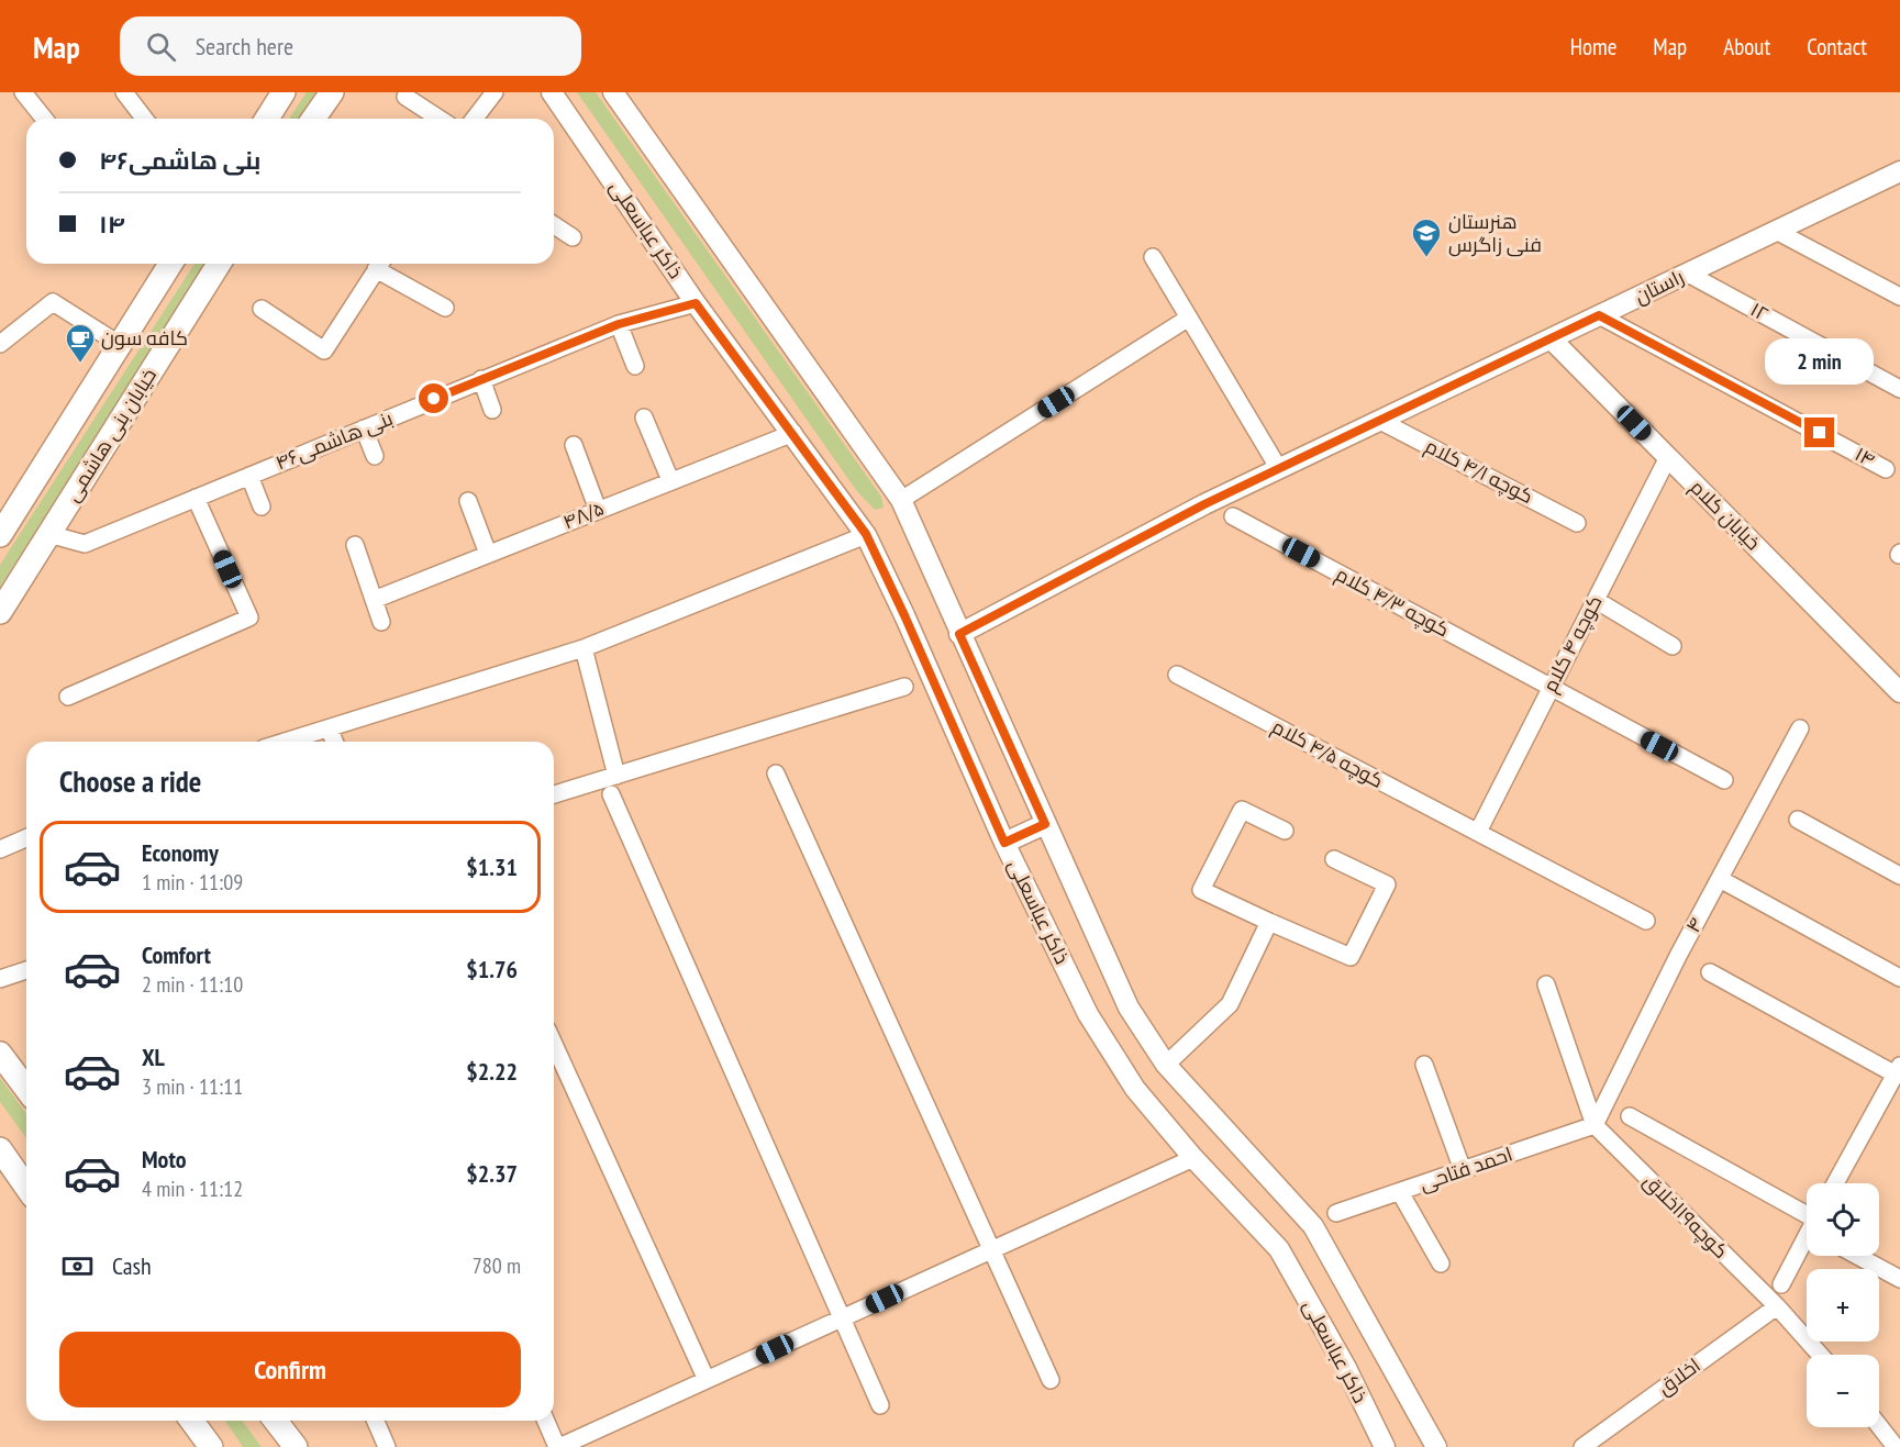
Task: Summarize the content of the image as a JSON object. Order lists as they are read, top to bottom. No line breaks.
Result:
{"streets":{"main road":["خیابان بنی هاشمی"],"street":["ذاکر عباسعلی","راستان","۱۲","بنی هاشمی۴۶","۱۴","کوچه ۴/۱ کلام","۴۸/۵","خیابان کلام","کوچه ۴/۳ کلام","کوچه ۴ کلام","کوچه ۴/۵ کلام","۴","احمد فتاحی","کوچه۱۹اخلاق","اخلاق"]},"crossings":[["ذاکر عباسعلی","راستان"],["ذاکر عباسعلی","بنی هاشمی۴۶"],["ذاکر عباسعلی","۴۸/۵"],["راستان","۱۲"],["راستان","۱۴"],["راستان","کوچه ۴/۱ کلام"],["راستان","خیابان کلام"],["خیابان بنی هاشمی","بنی هاشمی۴۶"],["خیابان کلام","کوچه ۴ کلام"],["کوچه ۴/۳ کلام","کوچه ۴ کلام"],["کوچه ۴ کلام","کوچه ۴/۵ کلام"],["۴","احمد فتاحی"],["۴","کوچه۱۹اخلاق"],["احمد فتاحی","کوچه۱۹اخلاق"],["کوچه۱۹اخلاق","اخلاق"]],"places":{"school or university":["هنرستان فنی زاگرس"],"cafe":["کافه سون"]},"page":{"header":"Map","search":"Search here","nav":["Home","Map","About","Contact"],"banner":["بنی هاشمی۴۶","۱۴"],"bubble":"2 min","heading":"Choose a ride","list":[{"name":"Economy","note":"1 min · 11:09","value":"$1.31"},{"name":"Comfort","note":"2 min · 11:10","value":"$1.76"},{"name":"XL","note":"3 min · 11:11","value":"$2.22"},{"name":"Moto","note":"4 min · 11:12","value":"$2.37"}],"map_buttons":["+","−"],"pay":["Cash","780 m"],"buttons":"Confirm"}}
